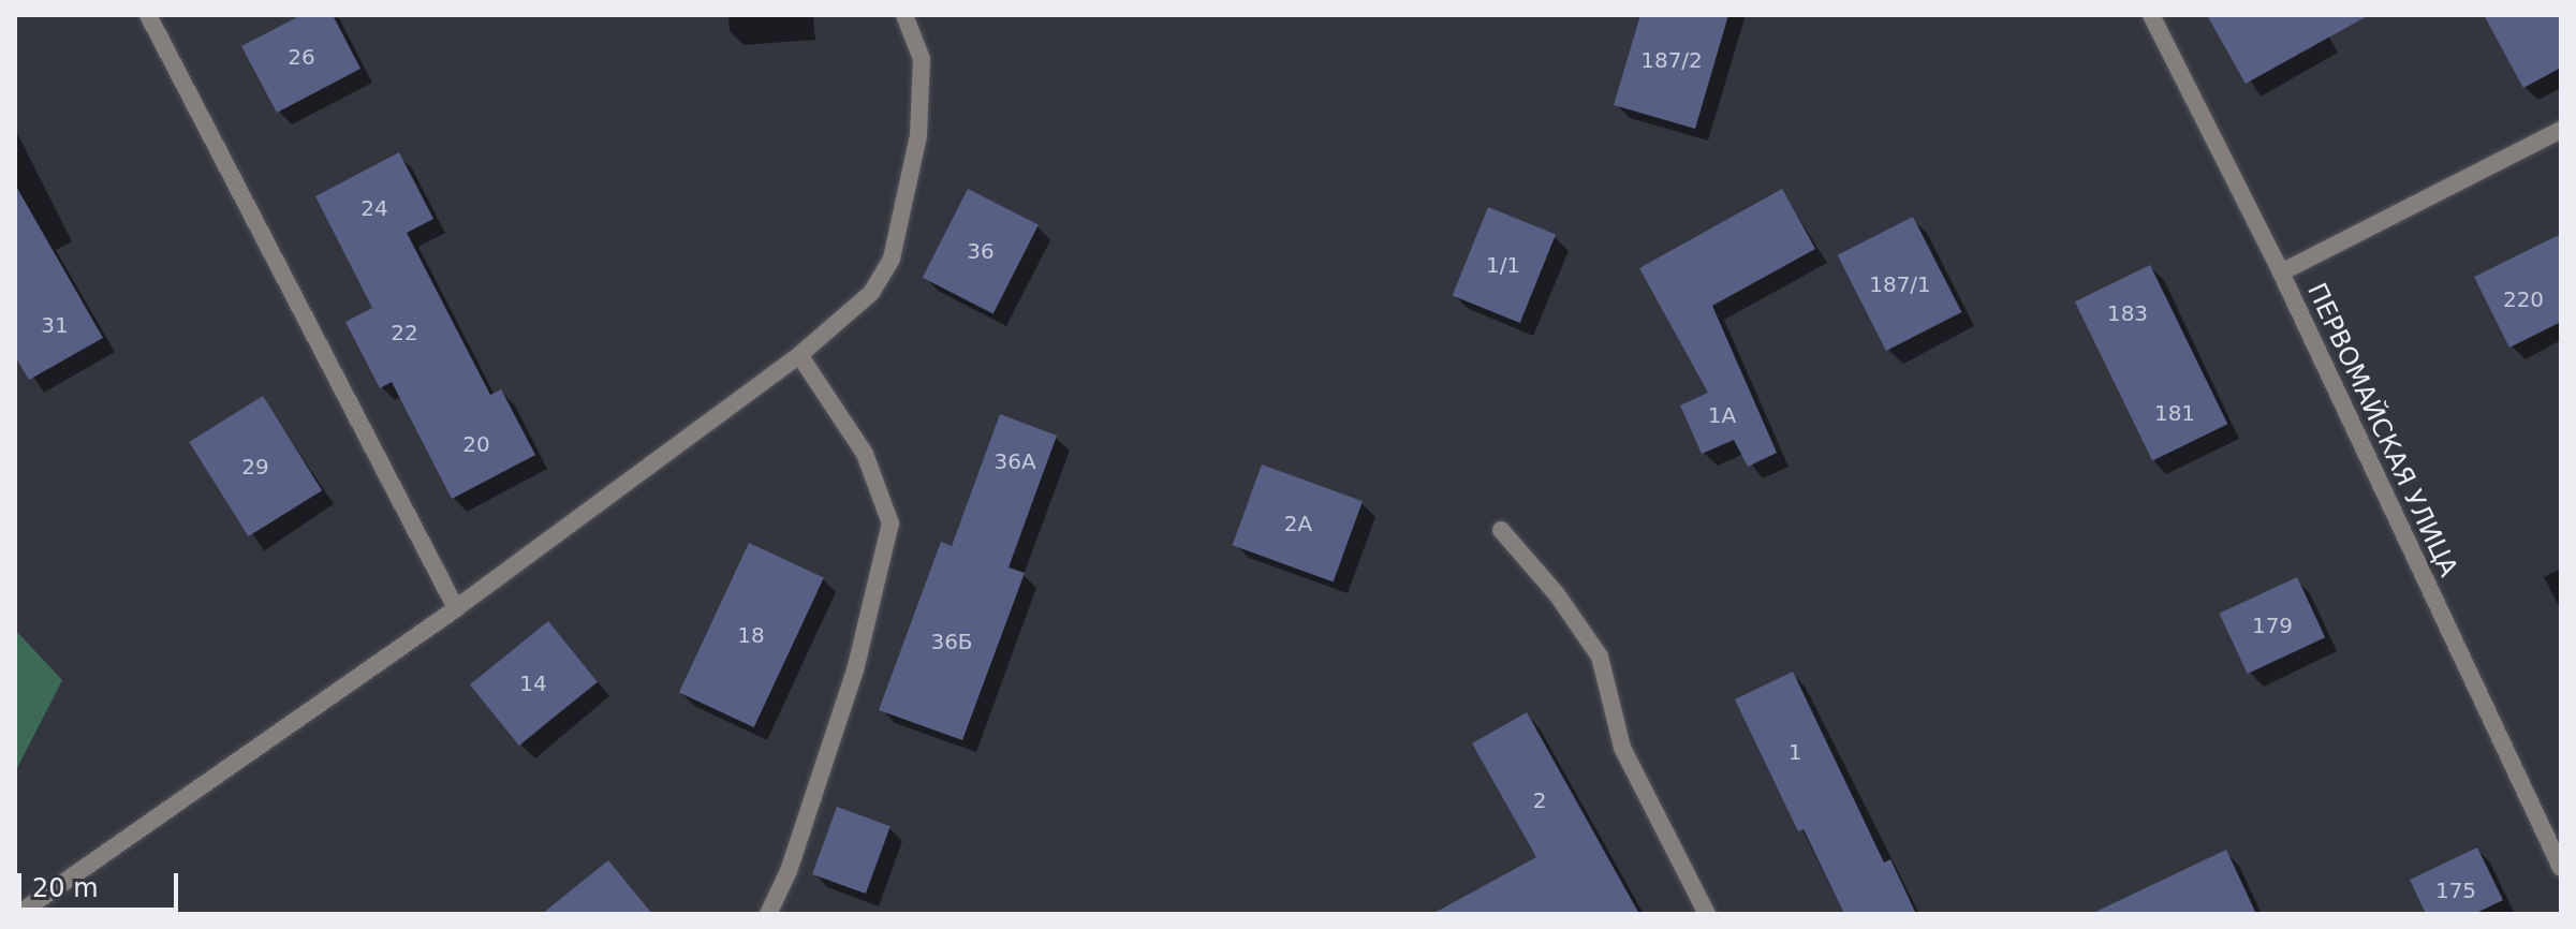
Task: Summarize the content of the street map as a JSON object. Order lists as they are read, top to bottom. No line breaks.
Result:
{"streets":{"street":["ПЕРВОМАЙСКАЯ УЛИЦА"]},"house_numbers":["26","187/2","24","36","1/1","187/1","220","183","31","22","181","1А","20","36А","29","2А","179","18","36Б","14","1","2","175"],"scale_bar":"20 m"}
